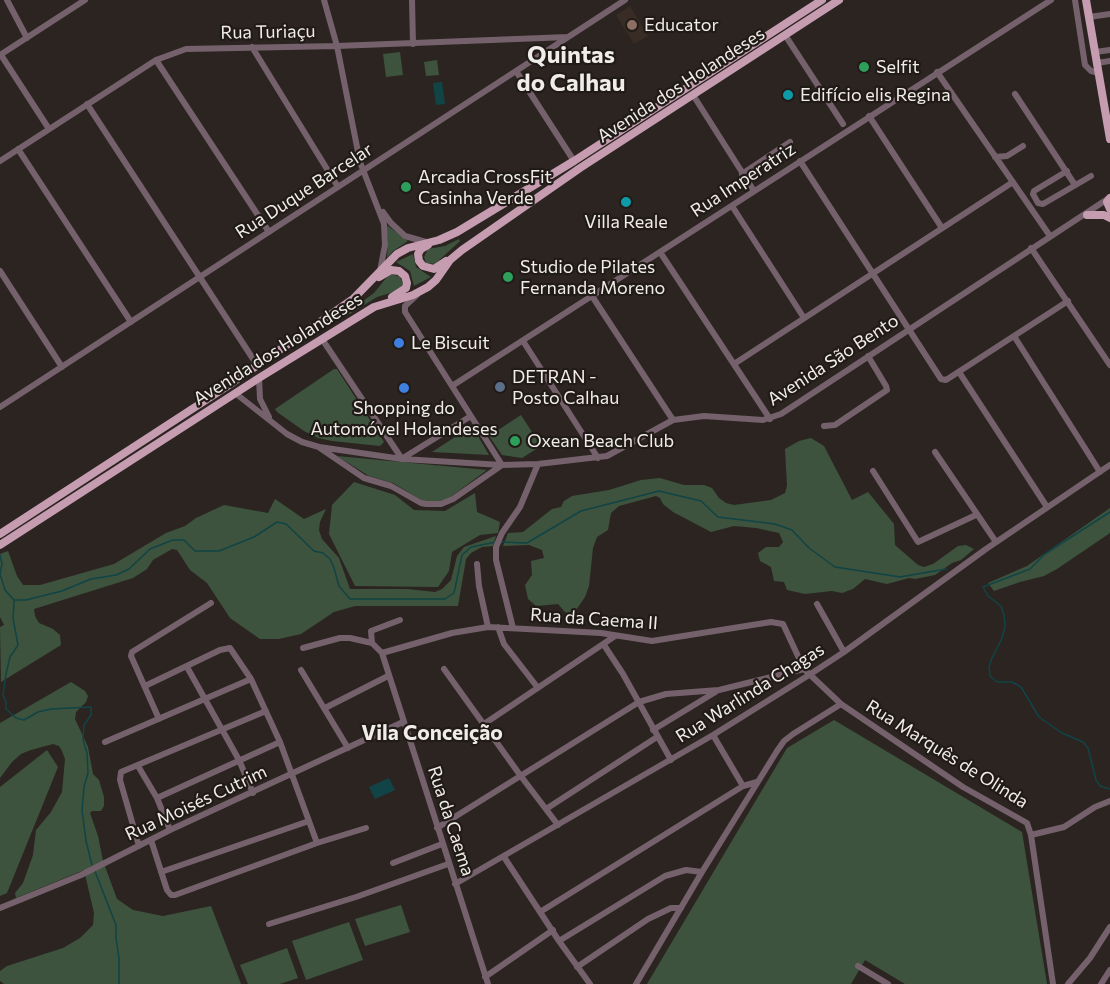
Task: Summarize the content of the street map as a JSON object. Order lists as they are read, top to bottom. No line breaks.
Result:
{"streets":{"main road":["Avenida dos Holandeses"],"street":["Rua Turiaçu","Rua Imperatriz","Rua Duque Barcelar","Avenida São Bento","Rua da Caema II","Rua Warlinda Chagas","Rua Marquês de Olinda","Rua Moisés Cutrim","Rua da Caema"]},"crossings":[["Rua Turiaçu","Rua Duque Barcelar"],["Avenida dos Holandeses","Avenida São Bento"],["Rua da Caema II","Rua Warlinda Chagas"],["Rua da Caema II","Rua Marquês de Olinda"],["Rua da Caema II","Rua da Caema"],["Rua Warlinda Chagas","Rua Marquês de Olinda"],["Rua Warlinda Chagas","Rua da Caema"],["Rua Moisés Cutrim","Rua da Caema"]],"districts":["Quintas do Calhau","Vila Conceição"],"places":["Educator","Selfit","Edifício elis Regina","Arcadia CrossFit Casinha Verde","Villa Reale","Studio de Pilates Fernanda Moreno","Le Biscuit","DETRAN - Posto Calhau","Shopping do Automóvel Holandeses","Oxean Beach Club"]}
